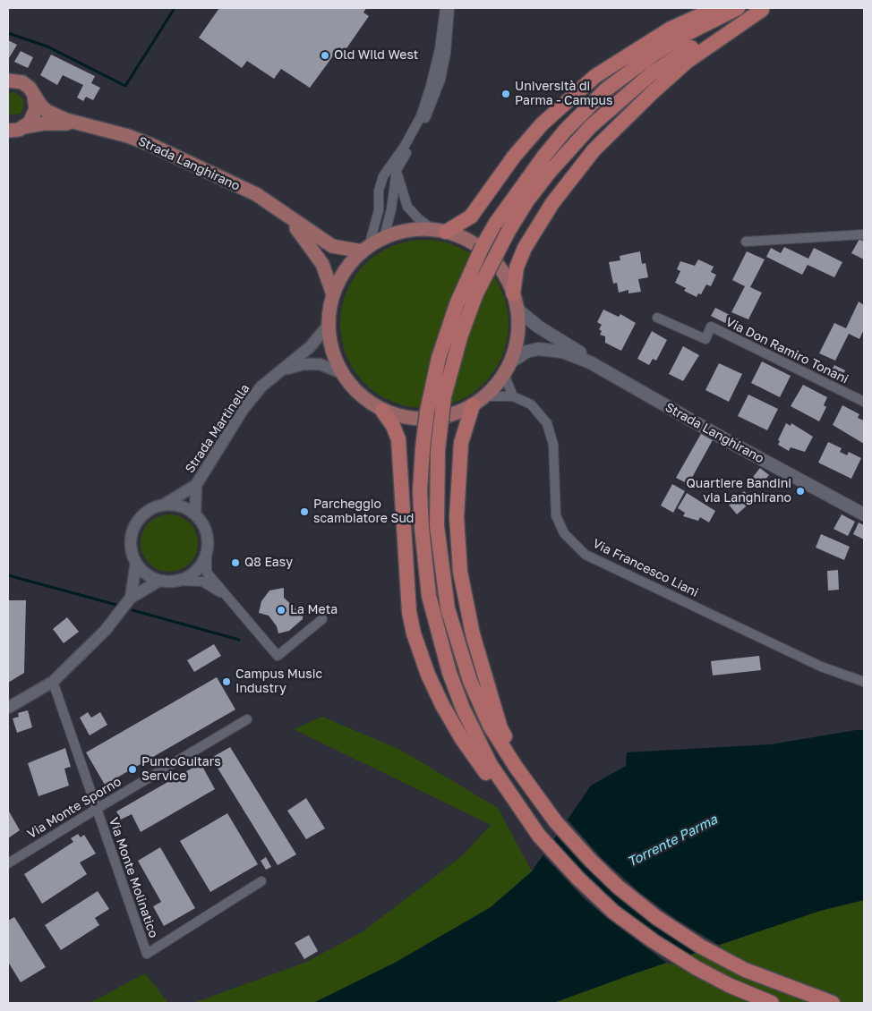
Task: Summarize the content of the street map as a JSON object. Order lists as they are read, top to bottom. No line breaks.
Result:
{"streets":{"main road":["Strada Langhirano"],"street":["Via Don Ramiro Tonani","Strada Martinella","Via Francesco Liani","Via Monte Sporno","Via Monte Molinatico"]},"crossings":[["Strada Langhirano","Strada Martinella"],["Strada Langhirano","Via Francesco Liani"],["Strada Martinella","Via Monte Molinatico"],["Via Monte Sporno","Via Monte Molinatico"]],"water":["Torrente Parma"],"places":["Old Wild West","Università di Parma - Campus","Quartiere Bandini via Langhirano","Parcheggio scambiatore Sud","Q8 Easy","La Meta","Campus Music Industry","PuntoGuitars Service"]}
